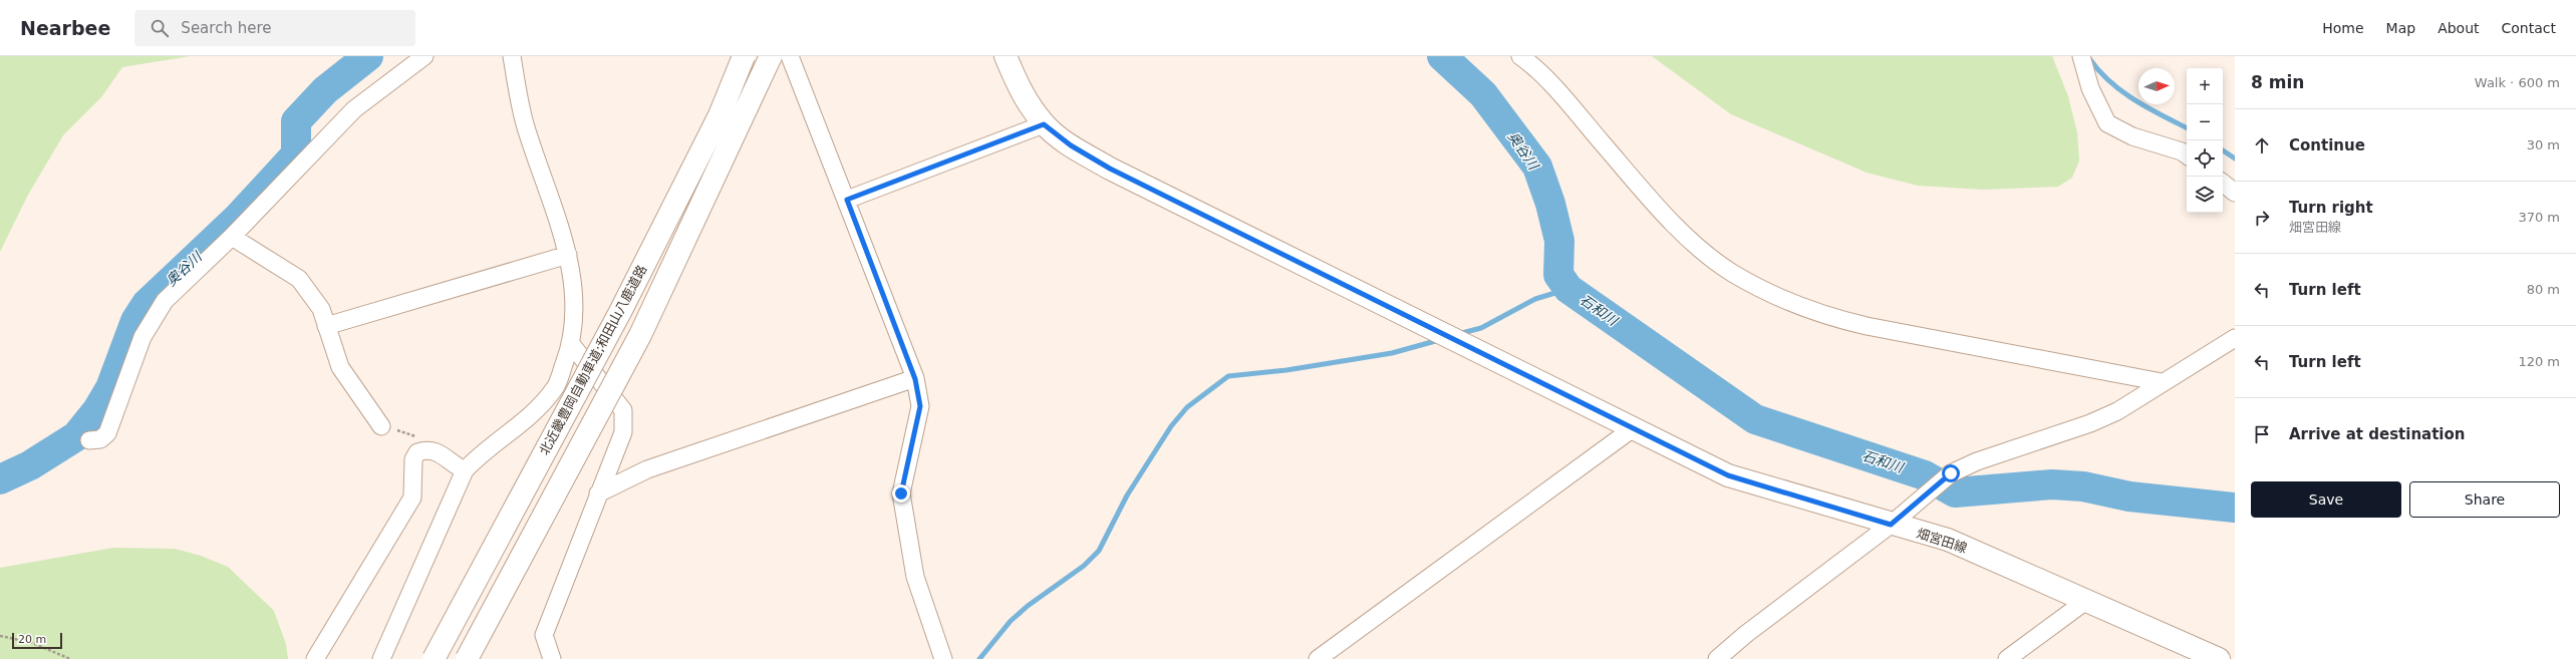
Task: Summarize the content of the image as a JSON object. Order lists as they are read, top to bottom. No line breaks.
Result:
{"streets":{"main road":["北近畿豊岡自動車道;和田山八鹿道路","畑宮田線"]},"water":["奥谷川","石和川"],"scale_bar":"20 m","north":"right","page":{"header":"Nearbee","search":"Search here","nav":["Home","Map","About","Contact"],"heading":["8 min","Walk · 600 m"],"map_buttons":["+","−"],"list":[["Continue","30 m"],["Turn right","畑宮田線","370 m"],["Turn left","80 m"],["Turn left","120 m"],"Arrive at destination"],"buttons":["Save","Share"],"scale":"20 m"}}
